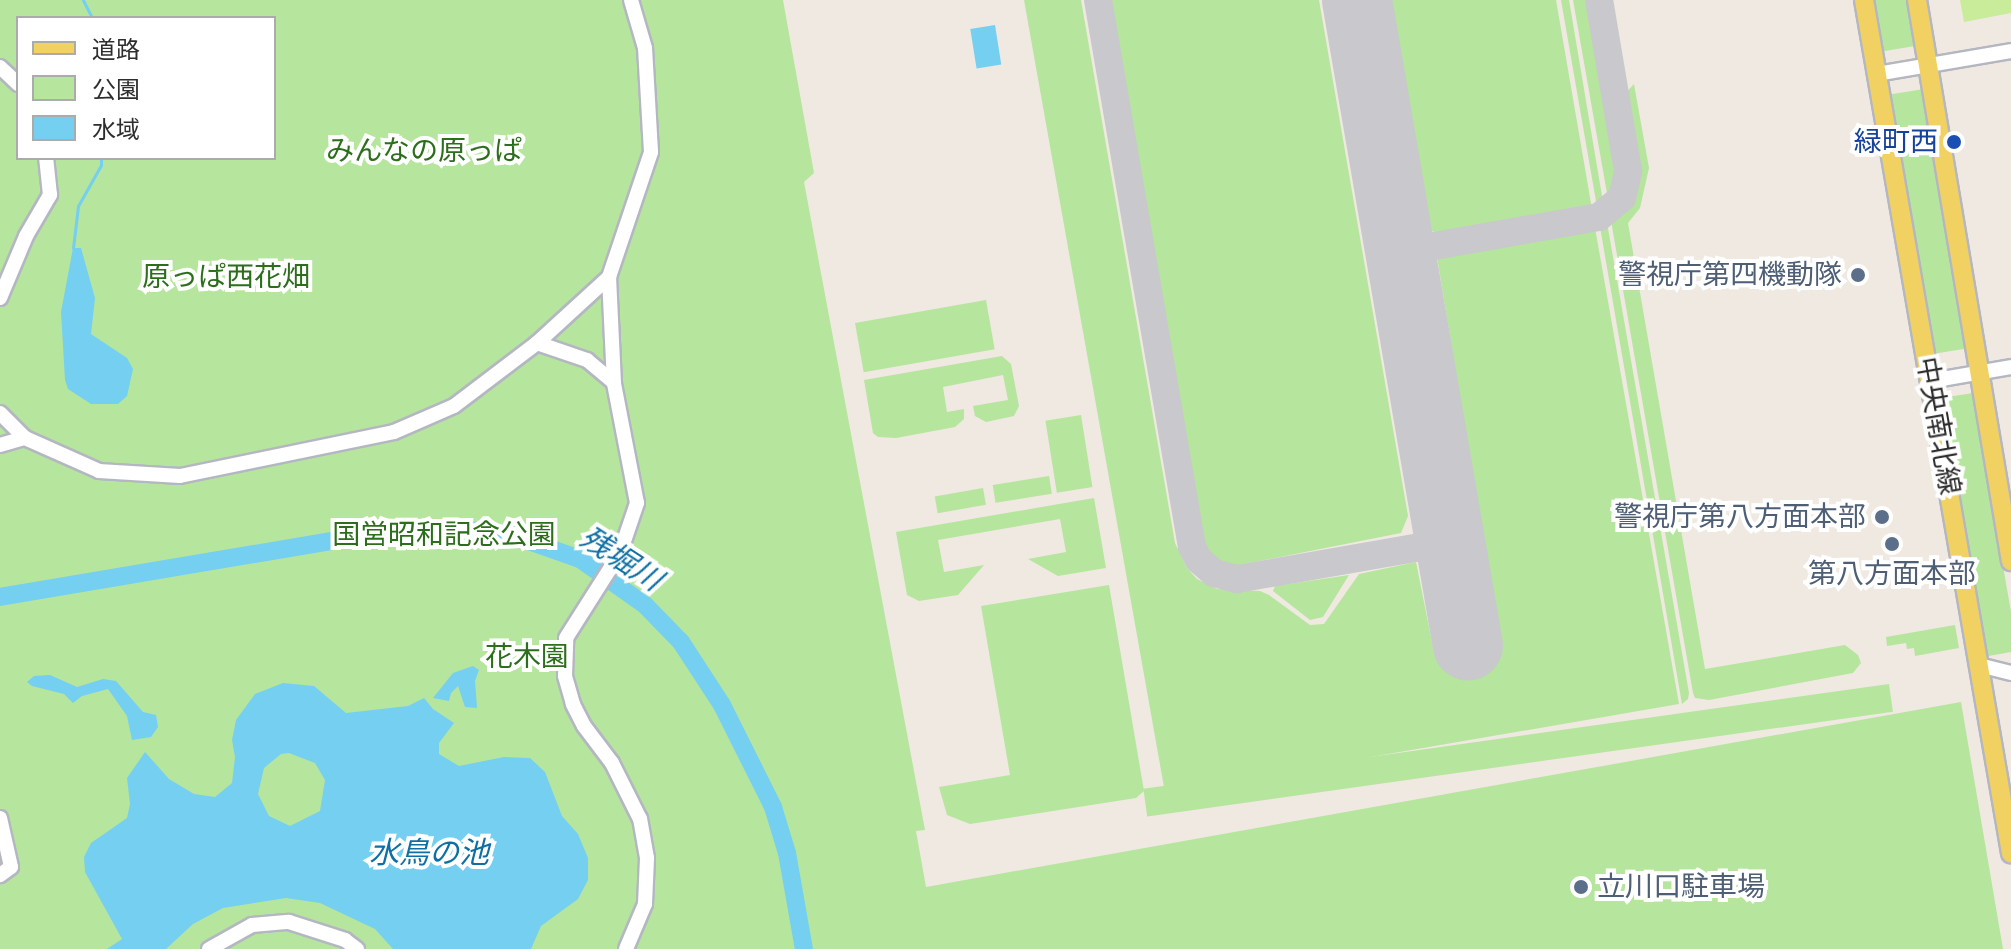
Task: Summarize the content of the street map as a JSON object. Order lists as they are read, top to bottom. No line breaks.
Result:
{"streets":{"main road":["中央南北線"]},"water":["残堀川","水鳥の池"],"parks":["みんなの原っぱ","原っぱ西花畑","国営昭和記念公園","花木園"],"places":["緑町西","警視庁第四機動隊","警視庁第八方面本部","第八方面本部","立川口駐車場"],"legend":["道路","公園","水域"]}
